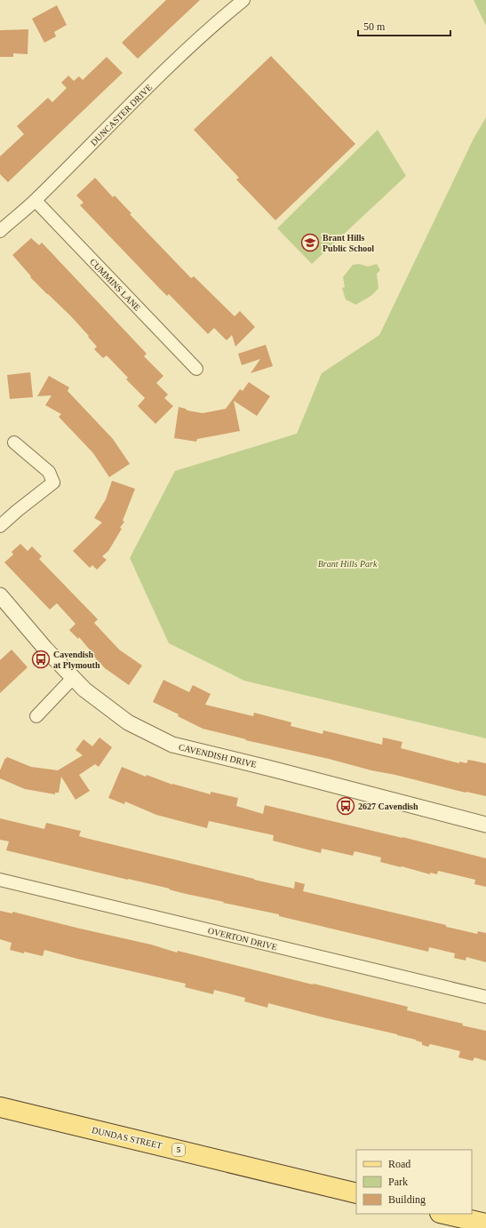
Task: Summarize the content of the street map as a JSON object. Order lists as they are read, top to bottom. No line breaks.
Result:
{"streets":{"main road":["DUNDAS STREET","5"],"street":["DUNCASTER DRIVE","CUMMINS LANE","CAVENDISH DRIVE","OVERTON DRIVE"]},"crossings":[["DUNCASTER DRIVE","CUMMINS LANE"]],"parks":["Brant Hills Park"],"places":{"school or university":["Brant Hills Public School"],"bus stop":["Cavendish at Plymouth","2627 Cavendish"]},"legend":["Road","Park","Building"],"scale_bar":"50 m"}
